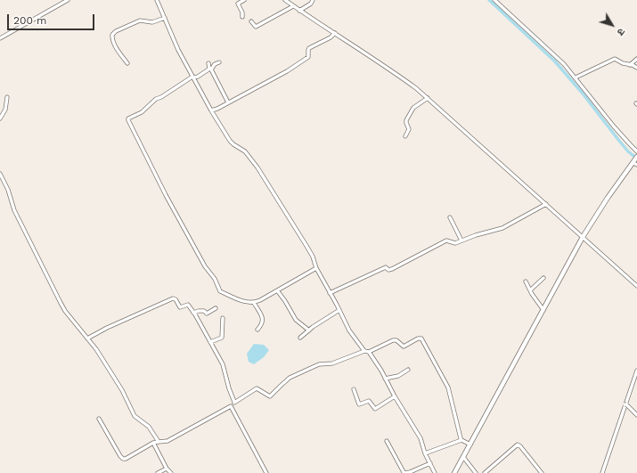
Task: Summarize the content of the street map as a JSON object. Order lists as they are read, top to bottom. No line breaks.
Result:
{"scale_bar":"200 m","north":"bottom right"}
